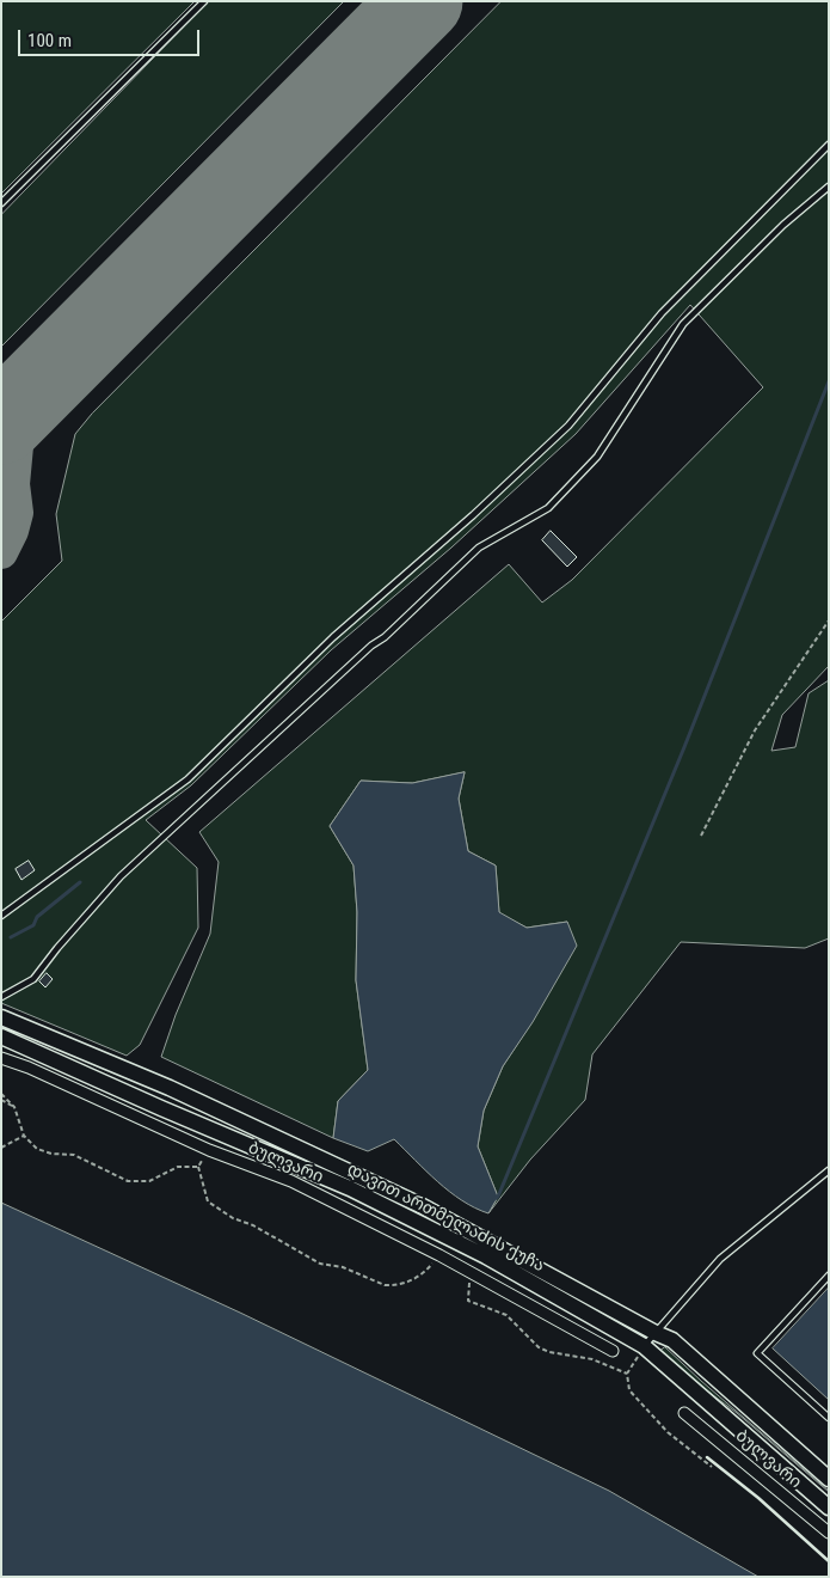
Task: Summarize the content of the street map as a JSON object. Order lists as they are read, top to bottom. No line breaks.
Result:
{"streets":{"street":["ბულვარი","დავით ართმელაძის ქუჩა"]},"scale_bar":"100 m"}
